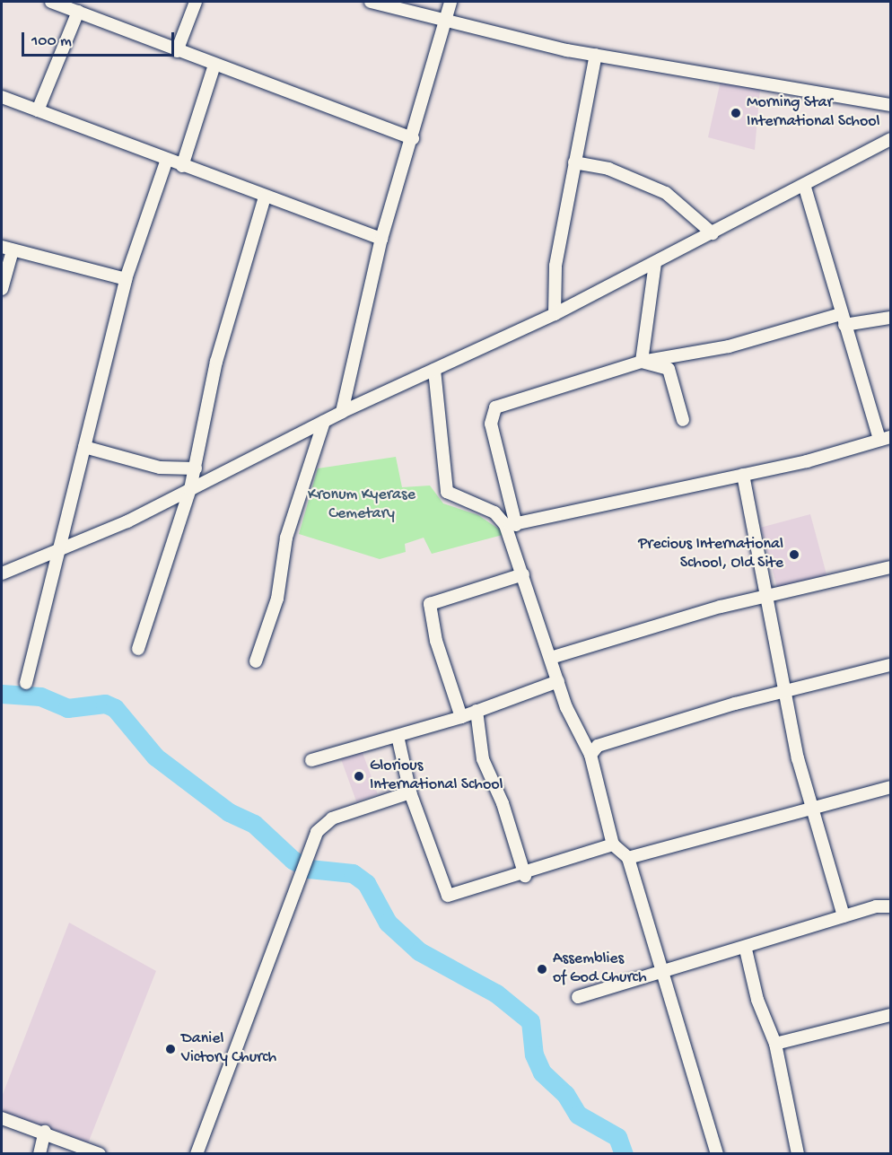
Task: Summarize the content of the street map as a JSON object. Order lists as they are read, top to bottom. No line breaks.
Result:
{"parks":["Kronum Kyerase Cemetary"],"places":["Morning Star International School","Precious International School, Old Site","Glorious International School","Assemblies of God Church","Daniel Victory Church"],"scale_bar":"100 m"}
